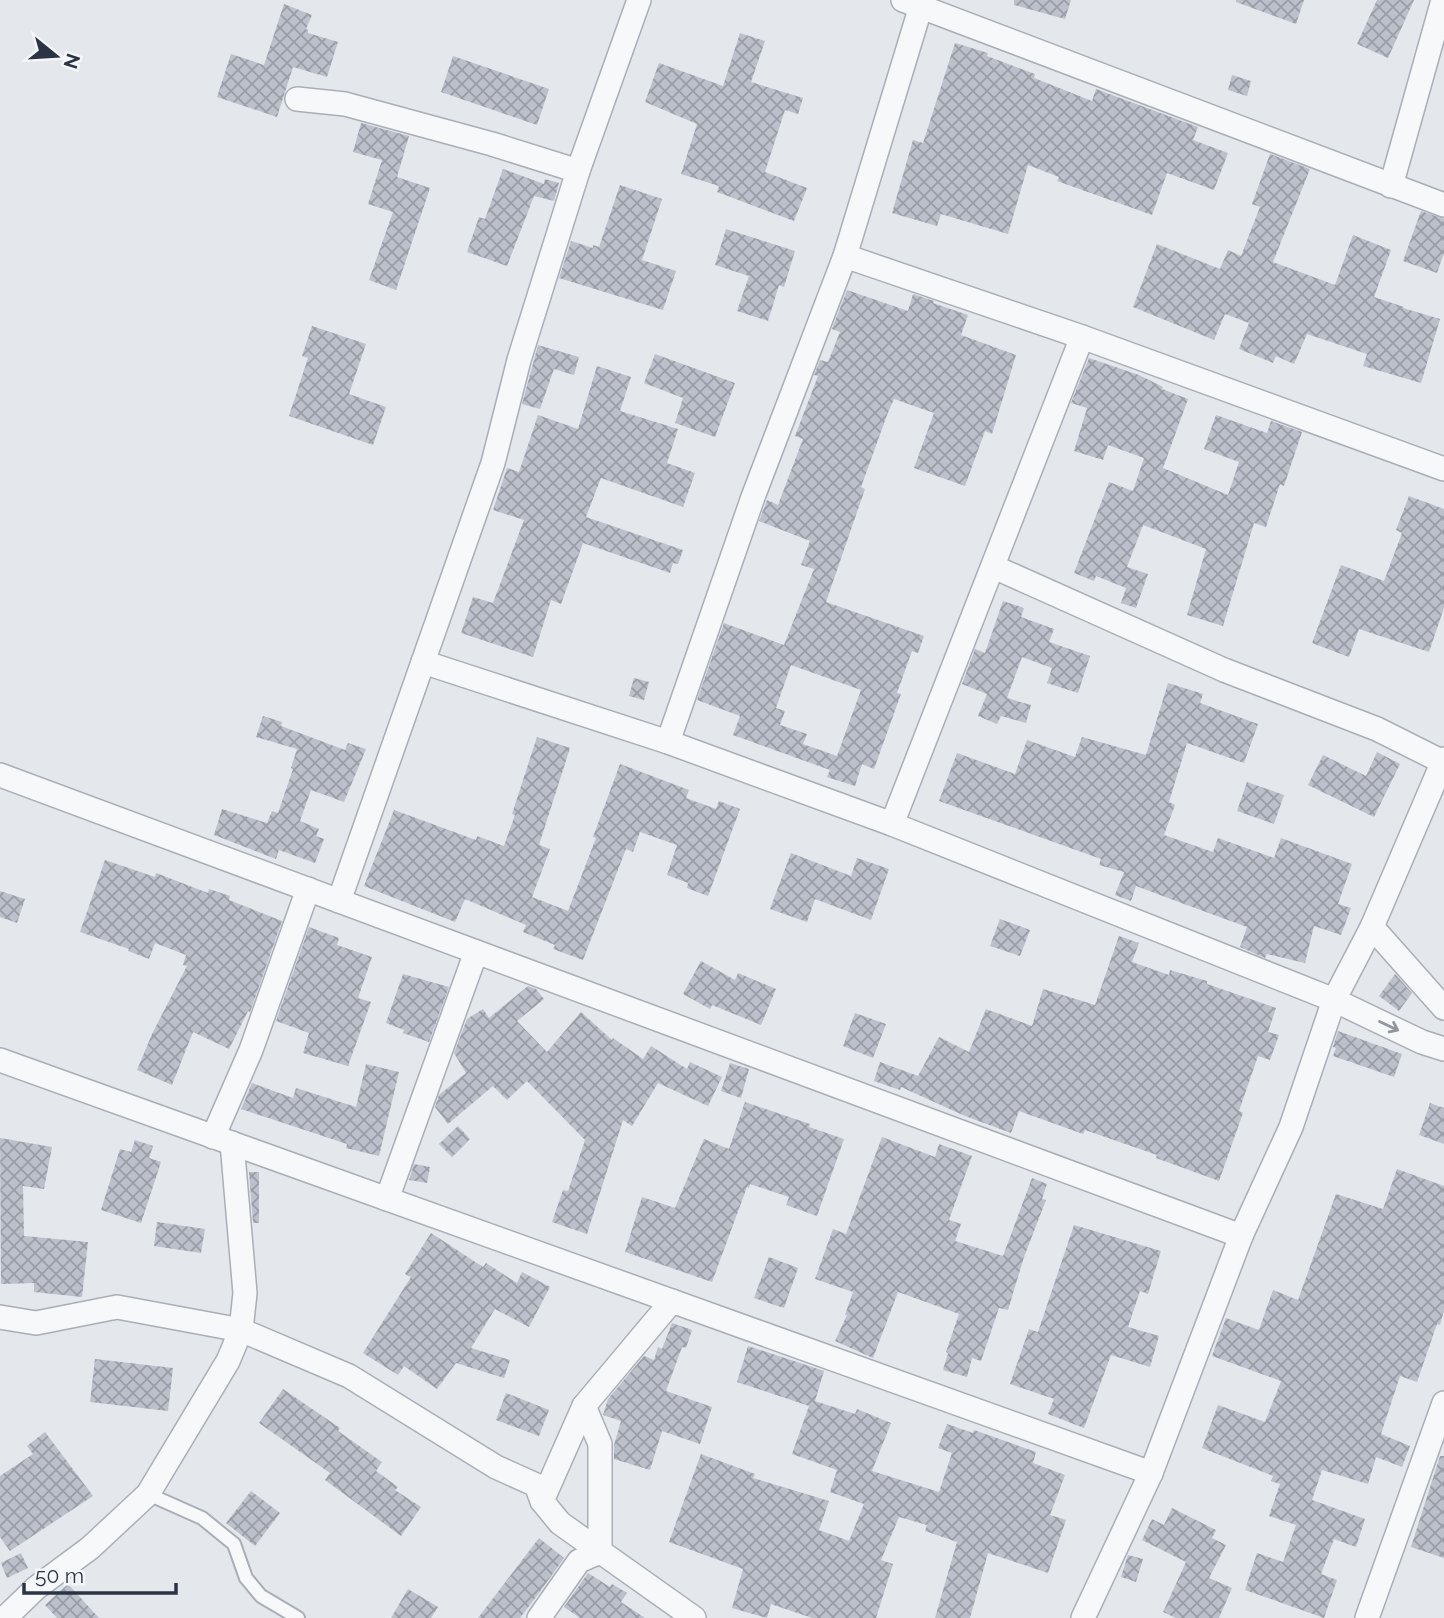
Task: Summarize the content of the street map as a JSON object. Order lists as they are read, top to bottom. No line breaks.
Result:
{"scale_bar":"50 m","north":"right"}
